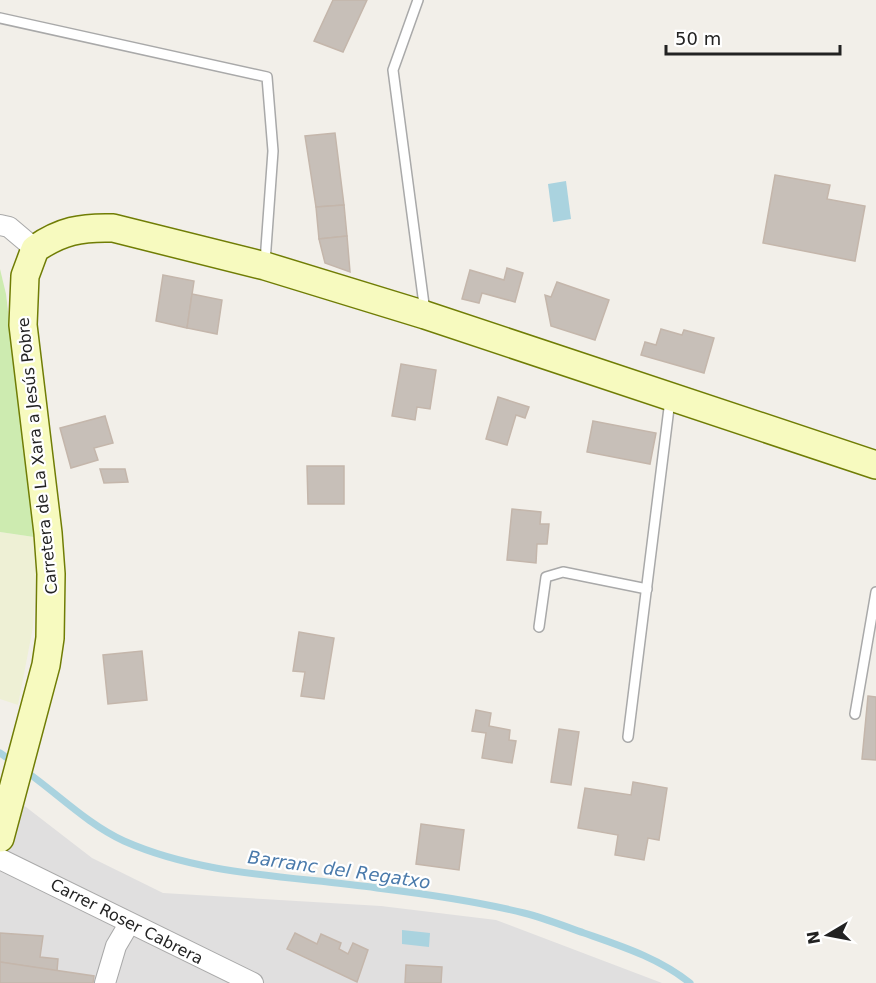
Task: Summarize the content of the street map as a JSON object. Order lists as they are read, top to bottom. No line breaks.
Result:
{"streets":{"main road":["Carretera de La Xara a Jesús Pobre"],"street":["Carrer Roser Cabrera"]},"water":["Barranc del Regatxo"],"scale_bar":"50 m","north":"left"}
